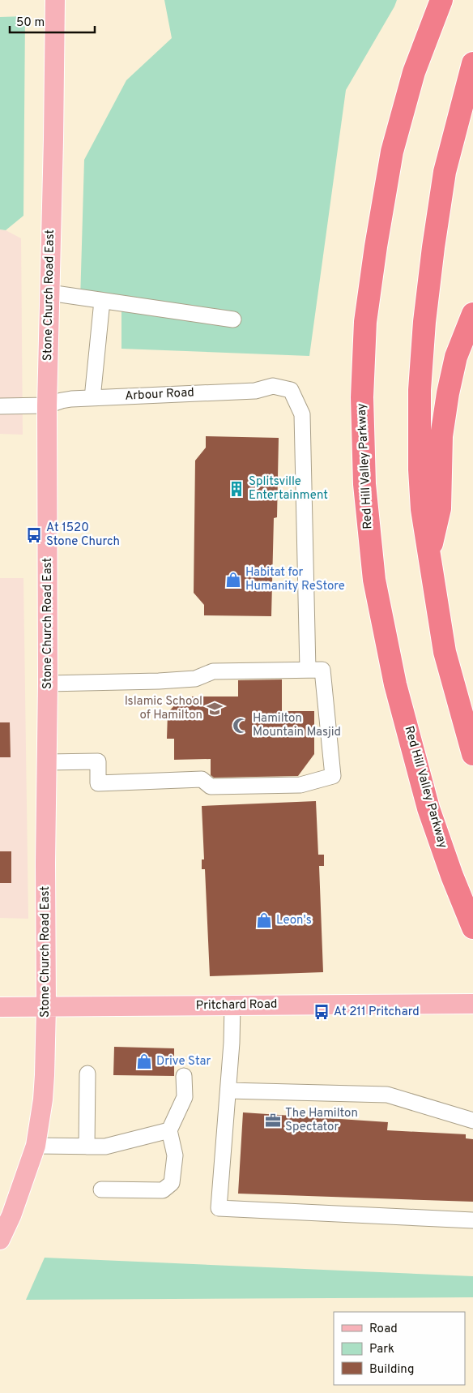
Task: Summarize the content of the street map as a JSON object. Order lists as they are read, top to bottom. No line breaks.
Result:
{"streets":{"highway":["Red Hill Valley Parkway"],"main road":["Stone Church Road East","Pritchard Road"],"street":["Arbour Road"]},"crossings":[["Stone Church Road East","Arbour Road"],["Stone Church Road East","Pritchard Road"]],"places":{"building":["Splitsville Entertainment"],"bus stop":["At 1520 Stone Church","At 211 Pritchard"],"shop":["Habitat for Humanity ReStore","Leon's","Drive Star"],"school or university":["Islamic School of Hamilton"],"mosque":["Hamilton Mountain Masjid"],"office":["The Hamilton Spectator"]},"legend":["Road","Park","Building"],"scale_bar":"50 m"}
